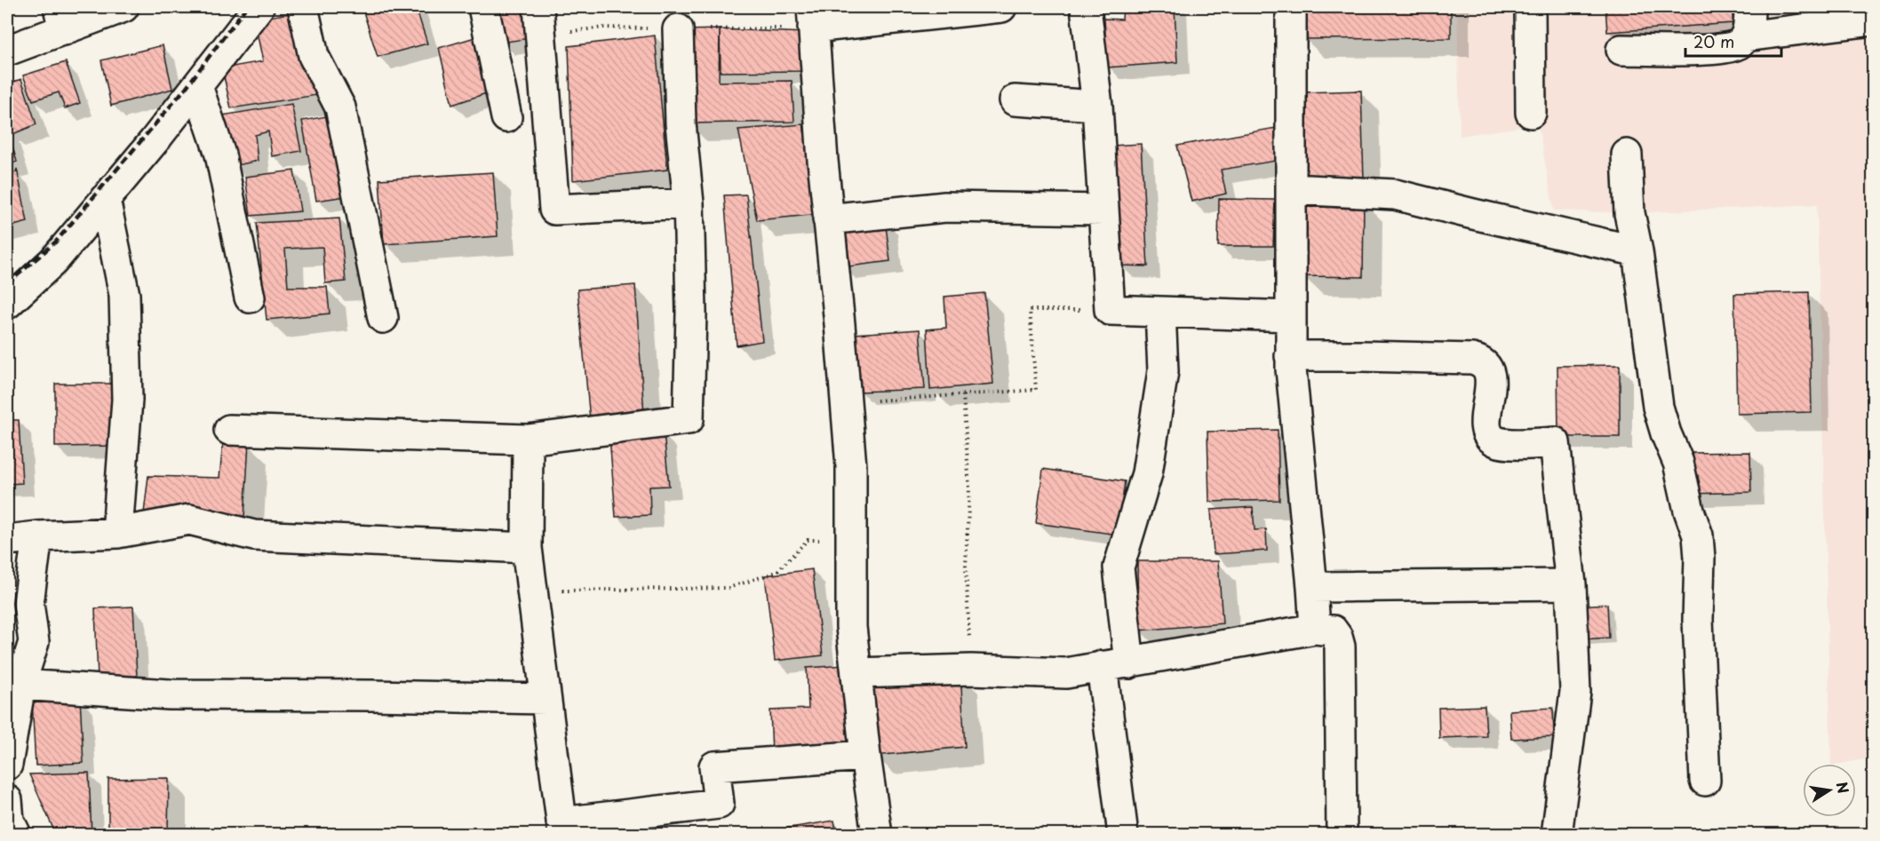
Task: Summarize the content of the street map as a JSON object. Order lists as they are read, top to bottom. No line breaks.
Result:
{"scale_bar":"20 m","north":"right"}
